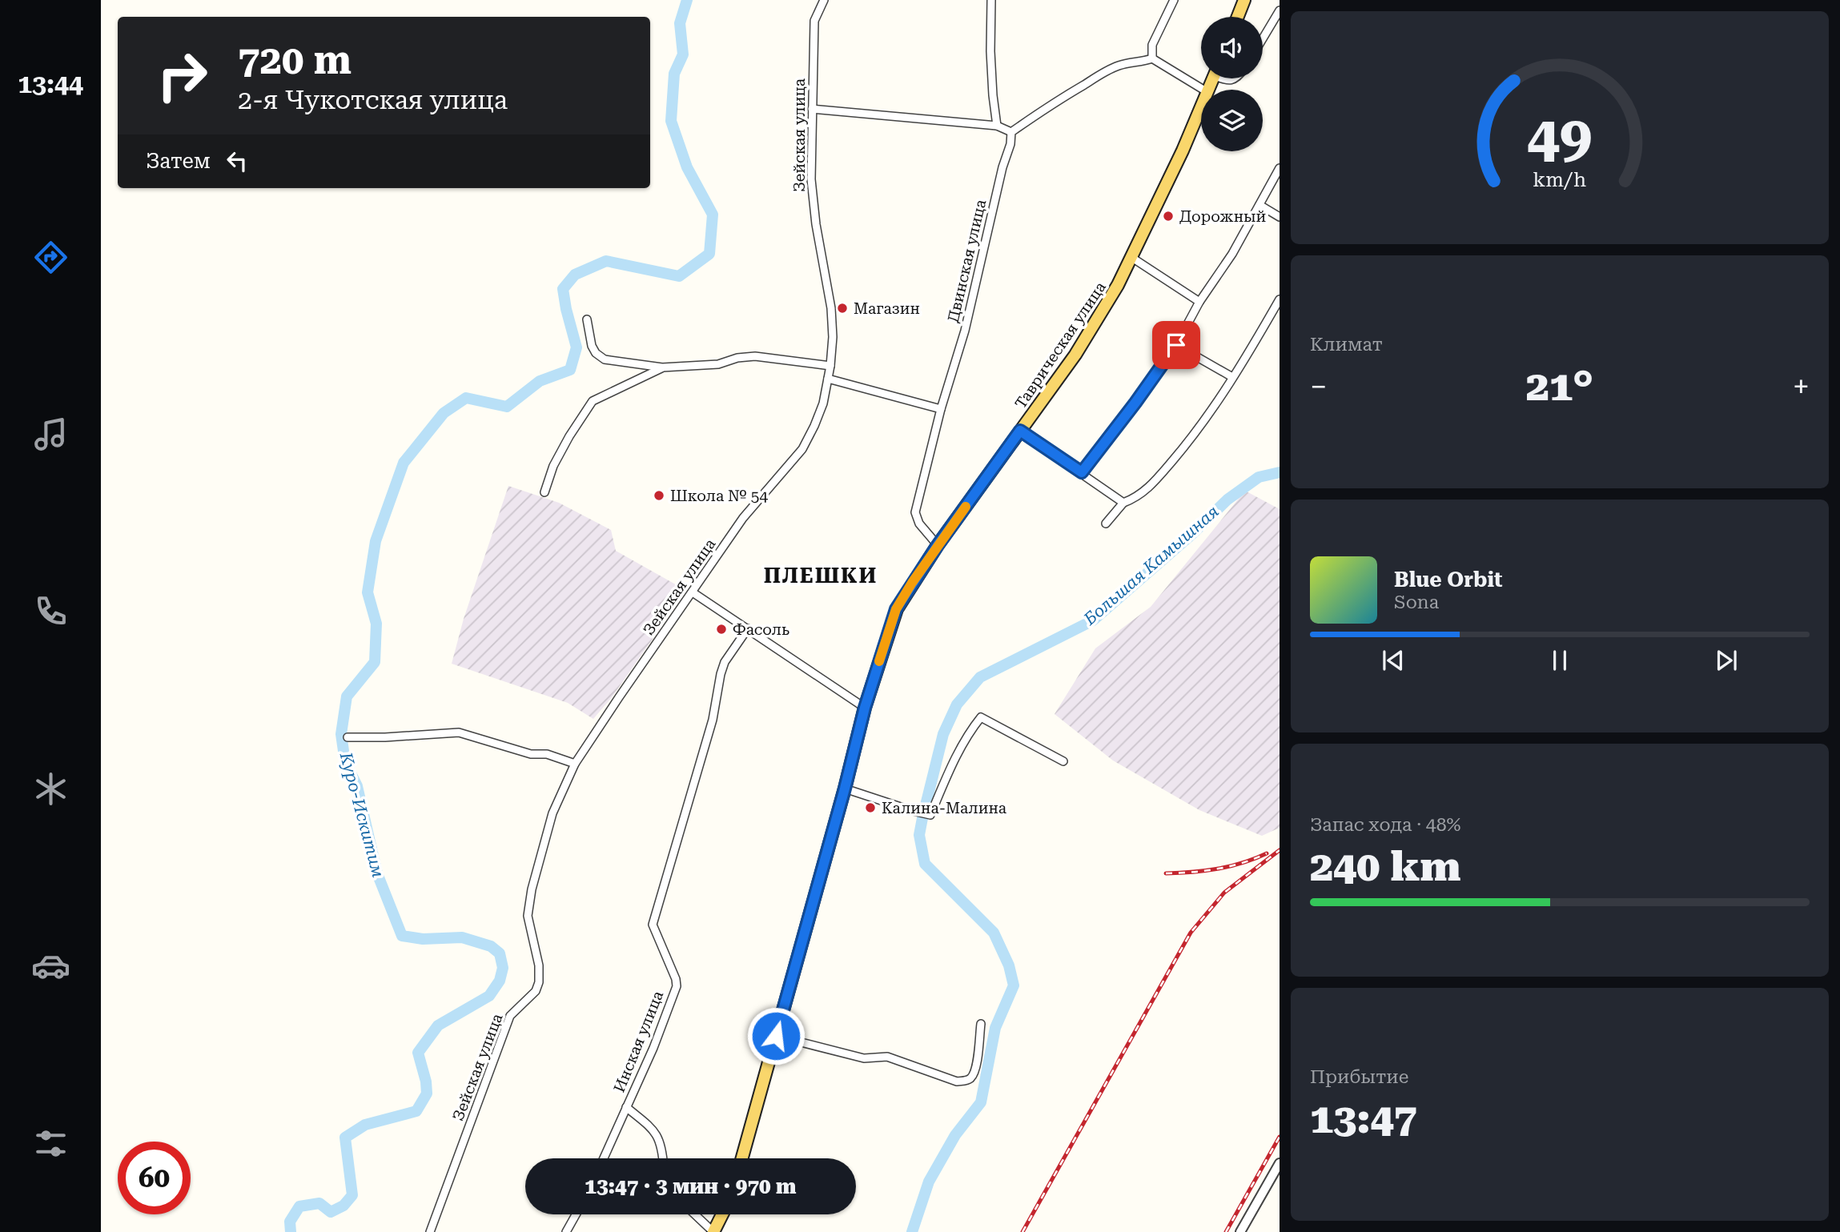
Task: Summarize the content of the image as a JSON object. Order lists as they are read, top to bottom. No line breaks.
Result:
{"streets":{"main road":["Таврическая улица"],"street":["Зейская улица","Двинская улица","Инская улица"]},"crossings":[["Двинская улица","Таврическая улица"]],"districts":["ПЛЕШКИ"],"water":["Большая Камышная","Куро-Искитим"],"places":["Дорожный","Магазин","Школа № 54","Фасоль","Калина-Малина"],"page":{"tabs":"13:44","turn":["720 m","2-я Чукотская улица"],"then":"Затем","tile":["Климат",["Запас хода · 48%","240 km"],["Прибытие","13:47"]],"heat":["−","21°","+"],"song":["Blue Orbit","Sona"],"limit":"60","trip":"13:47 · 3 мин · 970 m","gauge":["49","km/h"]}}
